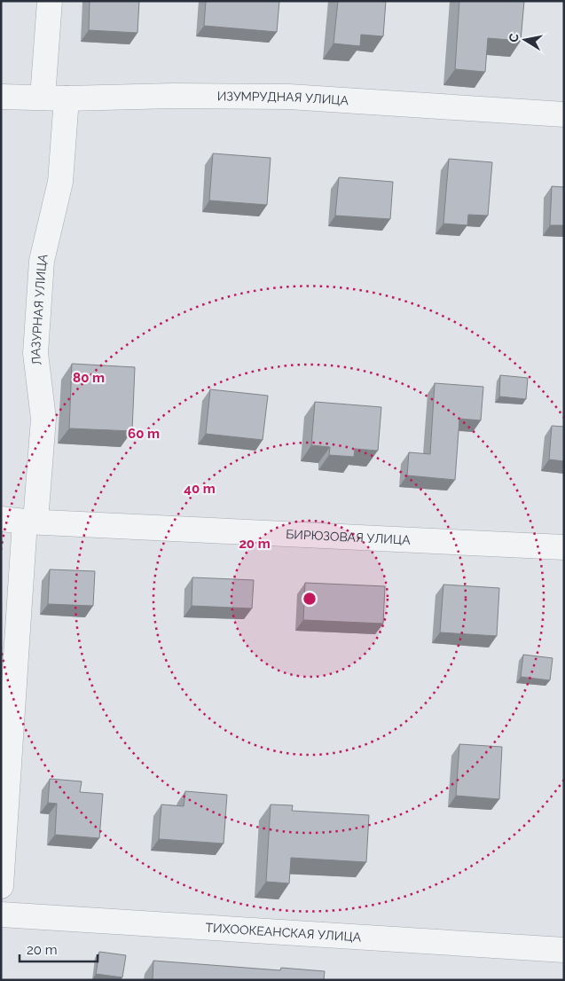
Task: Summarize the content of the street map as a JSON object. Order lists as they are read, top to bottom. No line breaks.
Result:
{"streets":{"street":["ИЗУМРУДНАЯ УЛИЦА","ЛАЗУРНАЯ УЛИЦА","БИРЮЗОВАЯ УЛИЦА","ТИХООКЕАНСКАЯ УЛИЦА"]},"crossings":[["ИЗУМРУДНАЯ УЛИЦА","ЛАЗУРНАЯ УЛИЦА"],["ЛАЗУРНАЯ УЛИЦА","БИРЮЗОВАЯ УЛИЦА"]],"scale_bar":"20 m","north":"left","rings":["80 m","60 m","40 m","20 m"]}
